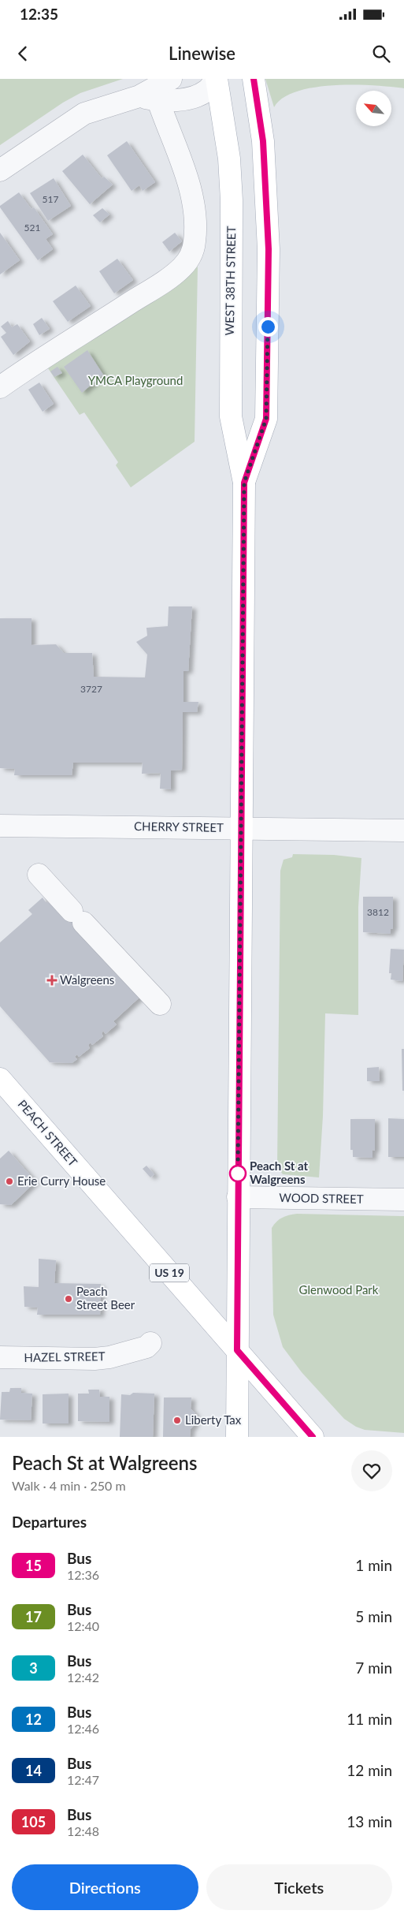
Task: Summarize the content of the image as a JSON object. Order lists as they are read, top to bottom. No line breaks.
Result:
{"streets":{"main road":["WEST 38TH STREET","PEACH STREET","US 19"],"street":["CHERRY STREET","WOOD STREET","HAZEL STREET"]},"crossings":[["WEST 38TH STREET","CHERRY STREET"],["WEST 38TH STREET","PEACH STREET"],["WEST 38TH STREET","WOOD STREET"]],"parks":["YMCA Playground","Glenwood Park"],"places":{"health":["Walgreens"],"other":["Peach St at Walgreens","Erie Curry House","Peach Street Beer","Liberty Tax"]},"lines":["bus line 15"],"house_numbers":["517","521","3727","3812"],"north":"top left","page":{"status":"12:35","header":"Linewise","heading":[["Peach St at Walgreens","Walk · 4 min · 250 m"],"Departures"],"list":[{"mark":"15","name":"Bus","note":"12:36","value":"1 min"},{"mark":"17","name":"Bus","note":"12:40","value":"5 min"},{"mark":"3","name":"Bus","note":"12:42","value":"7 min"},{"mark":"12","name":"Bus","note":"12:46","value":"11 min"},{"mark":"14","name":"Bus","note":"12:47","value":"12 min"},{"mark":"105","name":"Bus","note":"12:48","value":"13 min"}],"buttons":["Directions","Tickets"]}}
